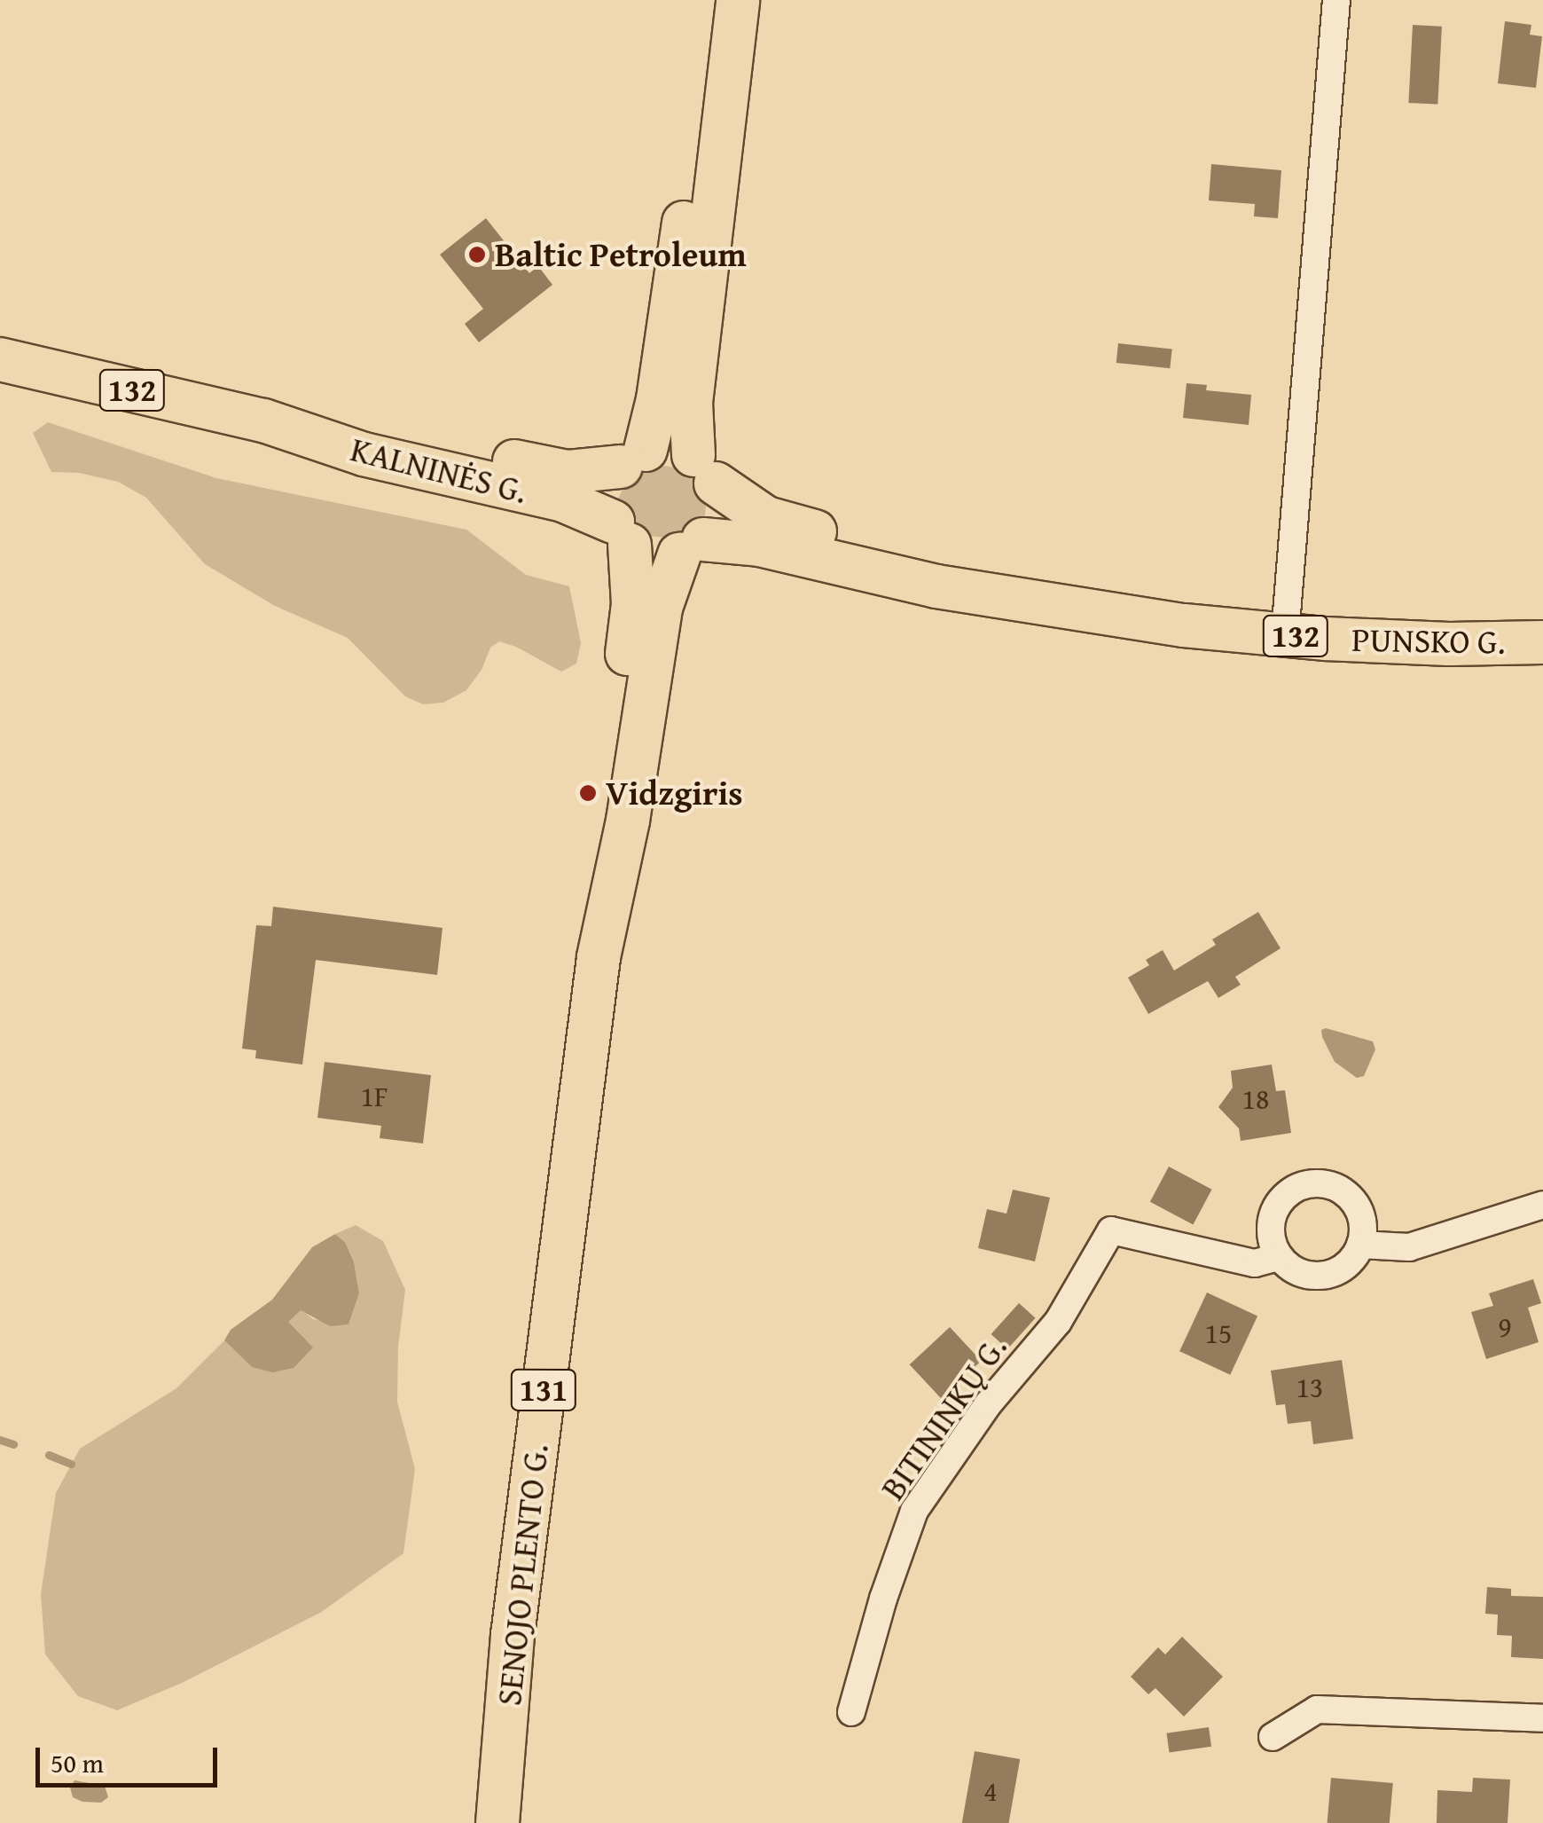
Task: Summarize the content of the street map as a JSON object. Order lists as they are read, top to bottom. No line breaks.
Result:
{"streets":{"main road":["132","KALNINĖS G.","PUNSKO G.","131","SENOJO PLENTO G."],"street":["BITININKŲ G."]},"crossings":[["KALNINĖS G.","PUNSKO G."],["KALNINĖS G.","SENOJO PLENTO G."],["PUNSKO G.","SENOJO PLENTO G."]],"places":["Baltic Petroleum","Vidzgiris"],"house_numbers":["1F","18","9","15","13","4"],"scale_bar":"50 m"}
